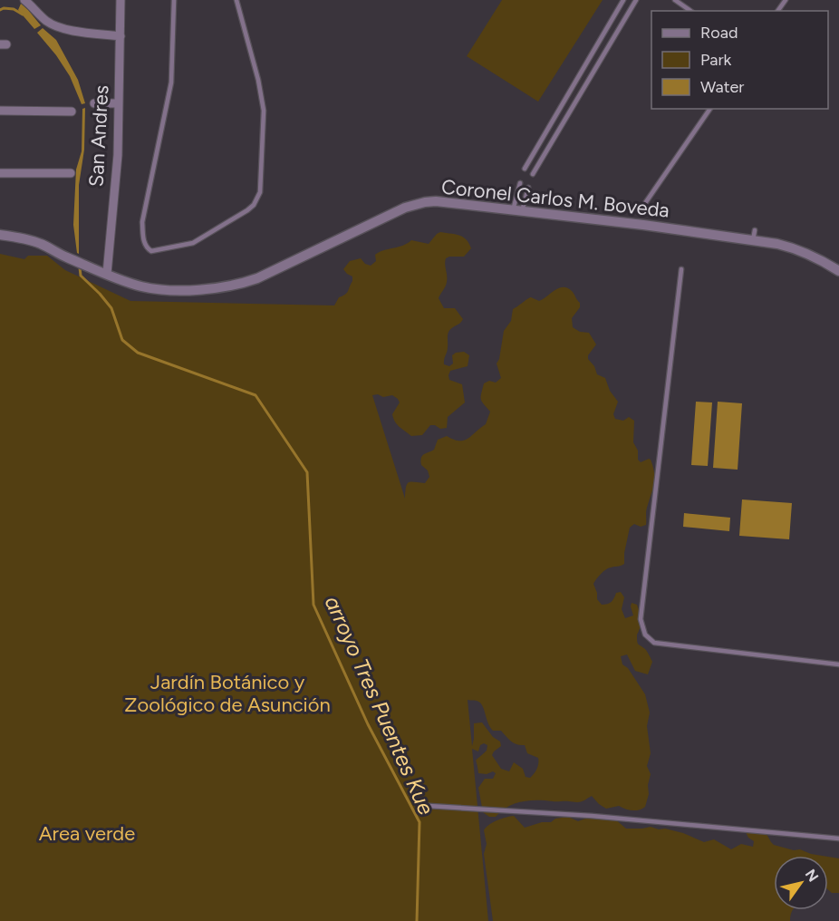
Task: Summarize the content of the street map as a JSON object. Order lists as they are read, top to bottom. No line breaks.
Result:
{"streets":{"street":["San Andres","Coronel Carlos M. Boveda"]},"crossings":[["San Andres","Coronel Carlos M. Boveda"]],"water":["arroyo Tres Puentes Kue"],"parks":["Jardín Botánico y Zoológico de Asunción","Area verde"],"legend":["Road","Park","Water"],"north":"top right"}
